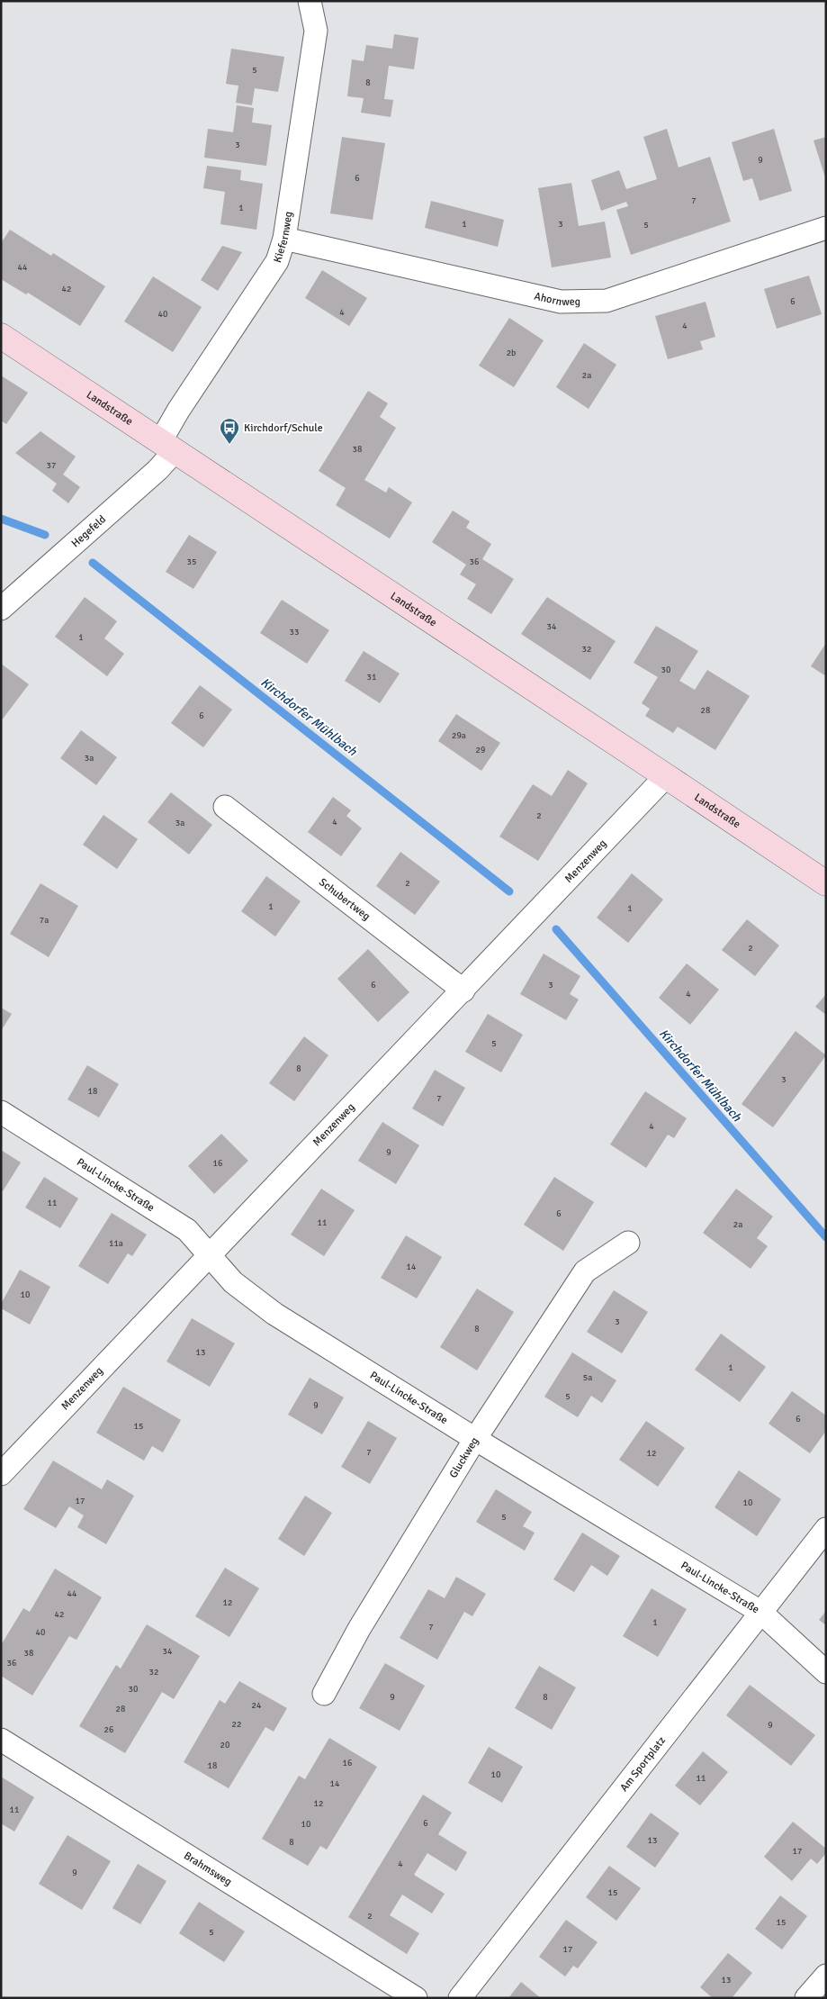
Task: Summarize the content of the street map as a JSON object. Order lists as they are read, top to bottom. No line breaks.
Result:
{"streets":{"street":["Kiefernweg","Ahornweg","Landstraße","Hegefeld","Menzenweg","Schubertweg","Paul-Lincke-Straße","Gluckweg","Am Sportplatz","Brahmsweg"]},"crossings":[["Kiefernweg","Ahornweg"],["Kiefernweg","Landstraße"],["Kiefernweg","Hegefeld"],["Landstraße","Hegefeld"],["Landstraße","Menzenweg"],["Menzenweg","Schubertweg"],["Menzenweg","Paul-Lincke-Straße"],["Paul-Lincke-Straße","Gluckweg"],["Paul-Lincke-Straße","Am Sportplatz"]],"water":["Kirchdorfer Mühlbach"],"places":{"bus stop":["Kirchdorf/Schule"]},"house_numbers":["5","8","3","9","6","7","1","1","3","5","44","42","6","4","40","4","2b","2a","38","37","35","36","34","33","1","32","30","31","28","6","29a","29","3a","2","4","3a","2","1","1","7a","2","6","3","4","5","8","3","18","7","4","9","16","11","6","11","2a","11a","14","10","3","8","13","1","5a","5","9","6","15","7","12","17","10","5","44","12","42","1","7","40","34","38","36","32","30","9","8","24","28","22","9","26","20","16","18","10","11","14","12","11","6","10","13","8","17","4","9","15","2","15","5","17","13"]}
